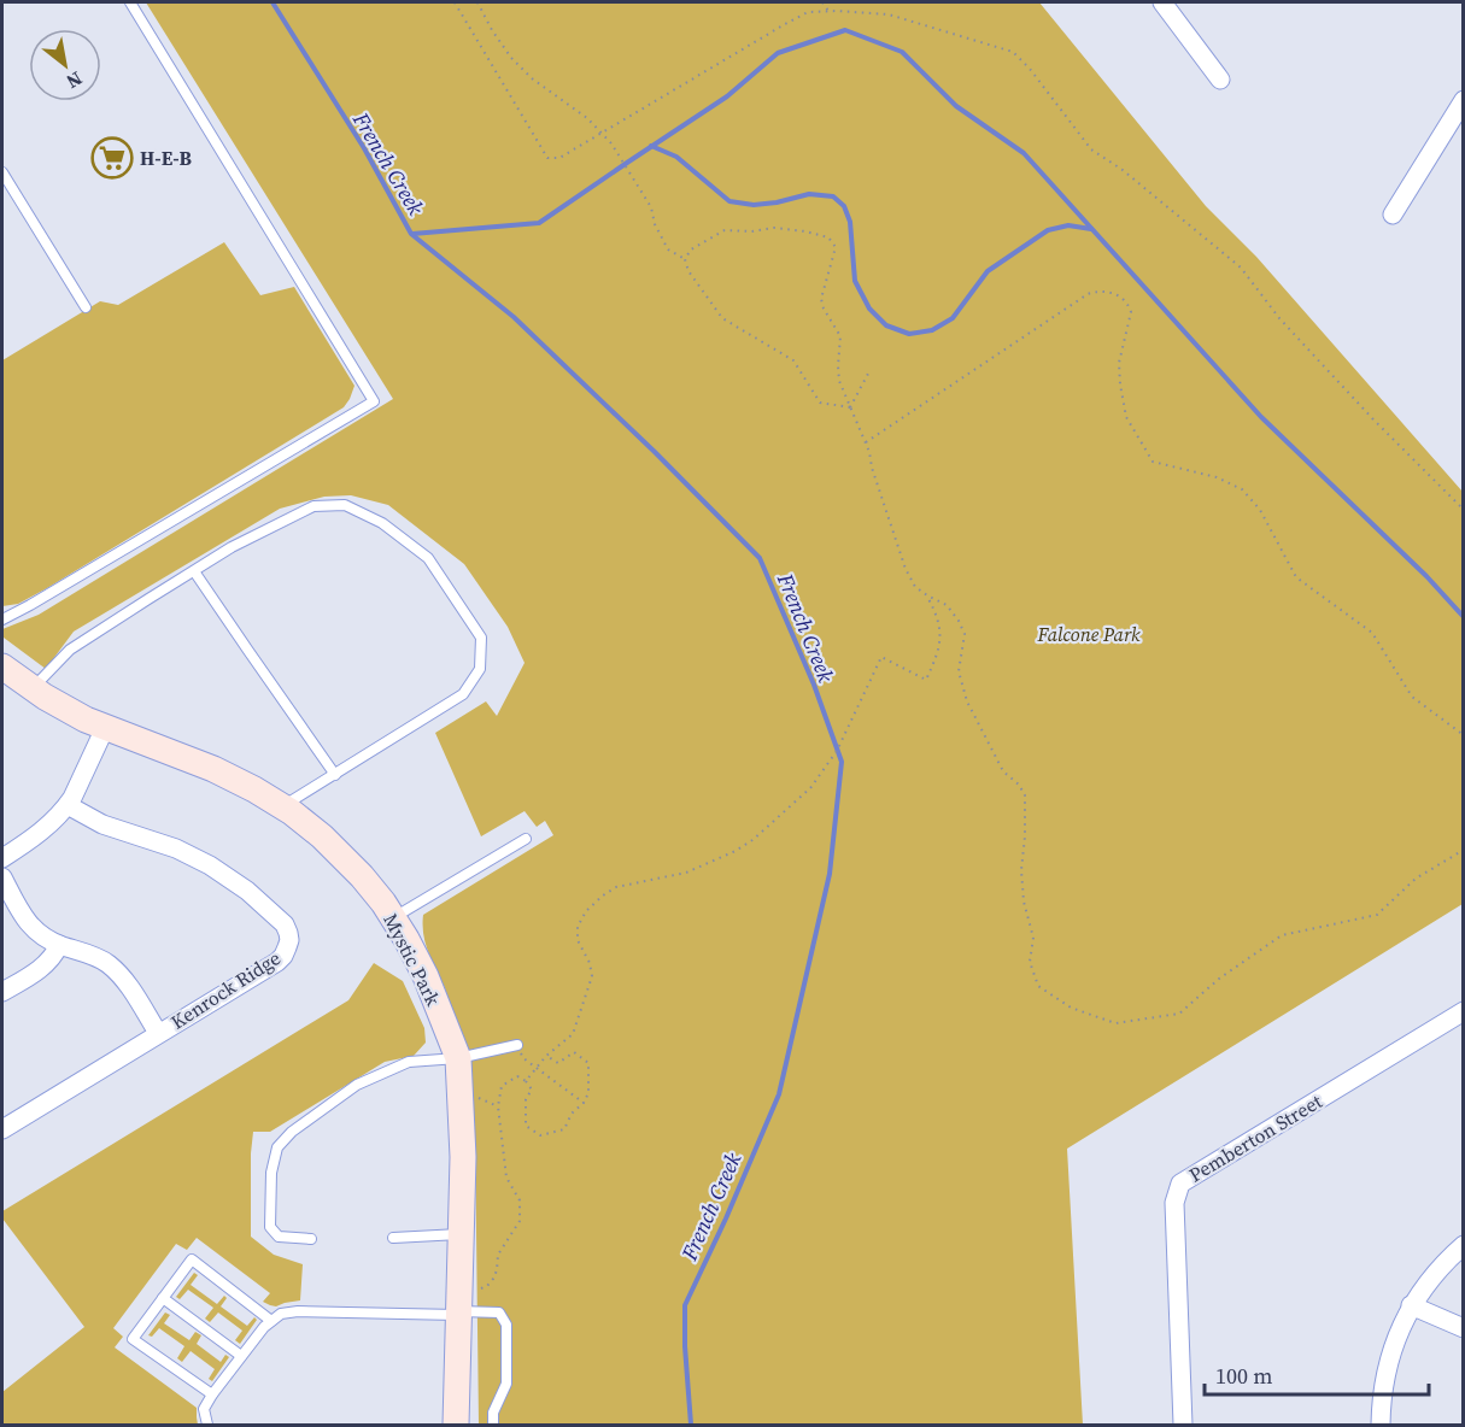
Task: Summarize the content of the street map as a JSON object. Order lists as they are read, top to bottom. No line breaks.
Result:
{"streets":{"street":["Mystic Park","Kenrock Ridge","Pemberton Street"]},"water":["French Creek"],"parks":["Falcone Park"],"places":{"supermarket":["H-E-B"]},"scale_bar":"100 m","north":"bottom right"}
